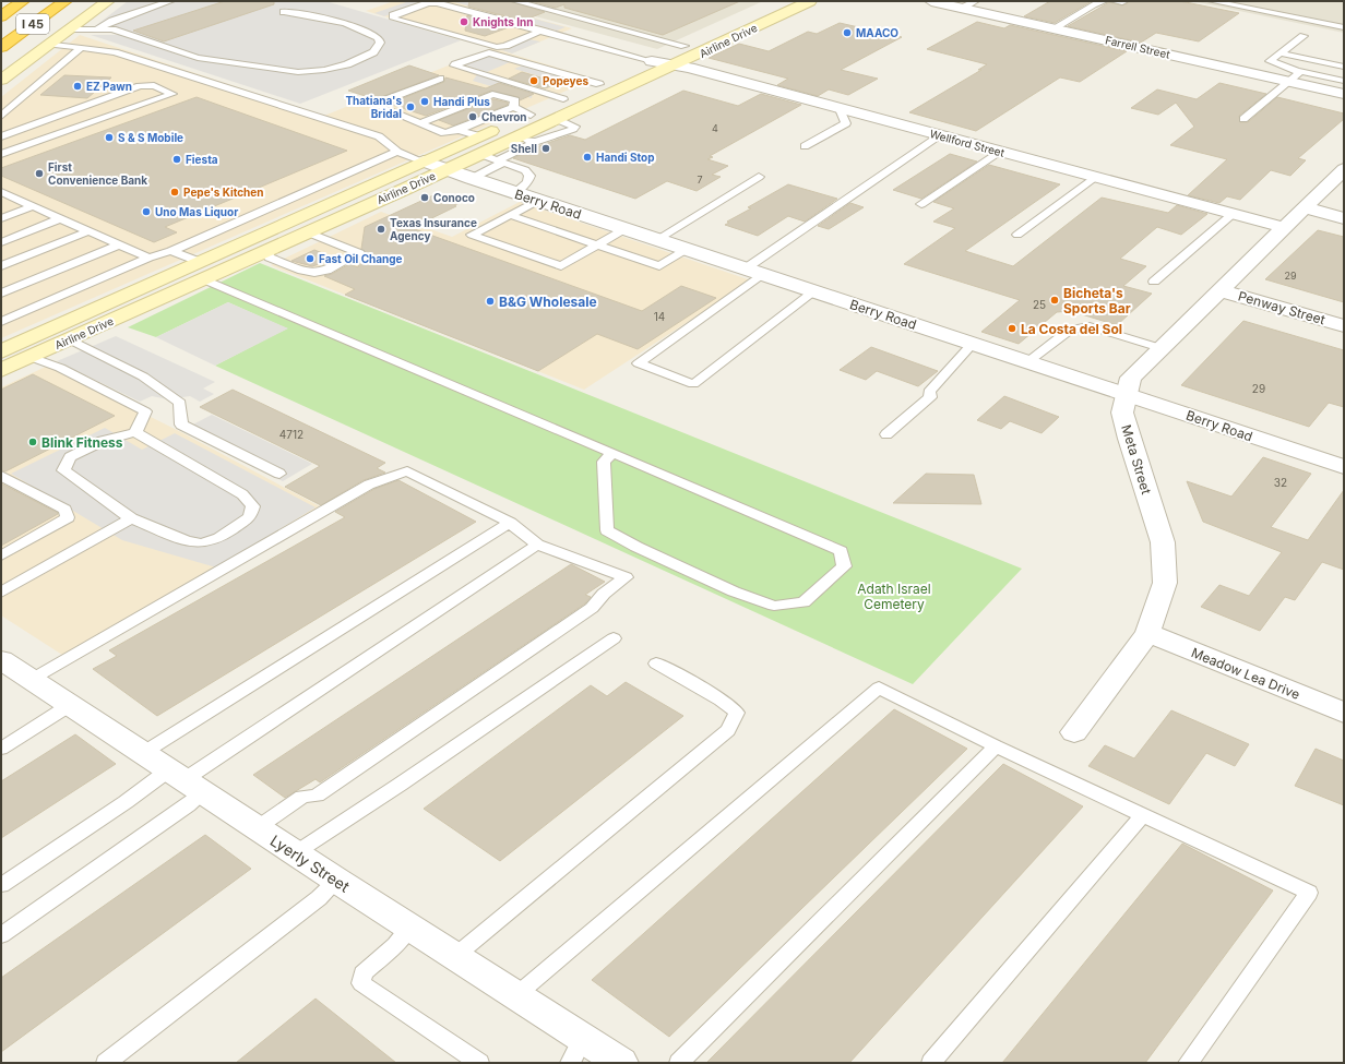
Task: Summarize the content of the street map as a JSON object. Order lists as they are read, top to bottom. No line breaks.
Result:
{"streets":{"highway":["I 45"],"main road":["Airline Drive"],"street":["Farrell Street","Wellford Street","Berry Road","Penway Street","Meta Street","Meadow Lea Drive","Lyerly Street"]},"crossings":[["Airline Drive","Wellford Street"],["Airline Drive","Berry Road"],["Wellford Street","Meta Street"],["Berry Road","Meta Street"],["Penway Street","Meta Street"],["Meta Street","Meadow Lea Drive"]],"parks":["Adath Israel Cemetery"],"places":["Knights Inn","MAACO","Popeyes","EZ Pawn","Handi Plus","Thatiana's Bridal","Chevron","S & S Mobile","Shell","Handi Stop","Fiesta","First Convenience Bank","Pepe's Kitchen","Conoco","Uno Mas Liquor","Texas Insurance Agency","Fast Oil Change","Bicheta's Sports Bar","B&G Wholesale","La Costa del Sol","Blink Fitness"],"house_numbers":["4","7","29","25","14","29","4712","32"]}
